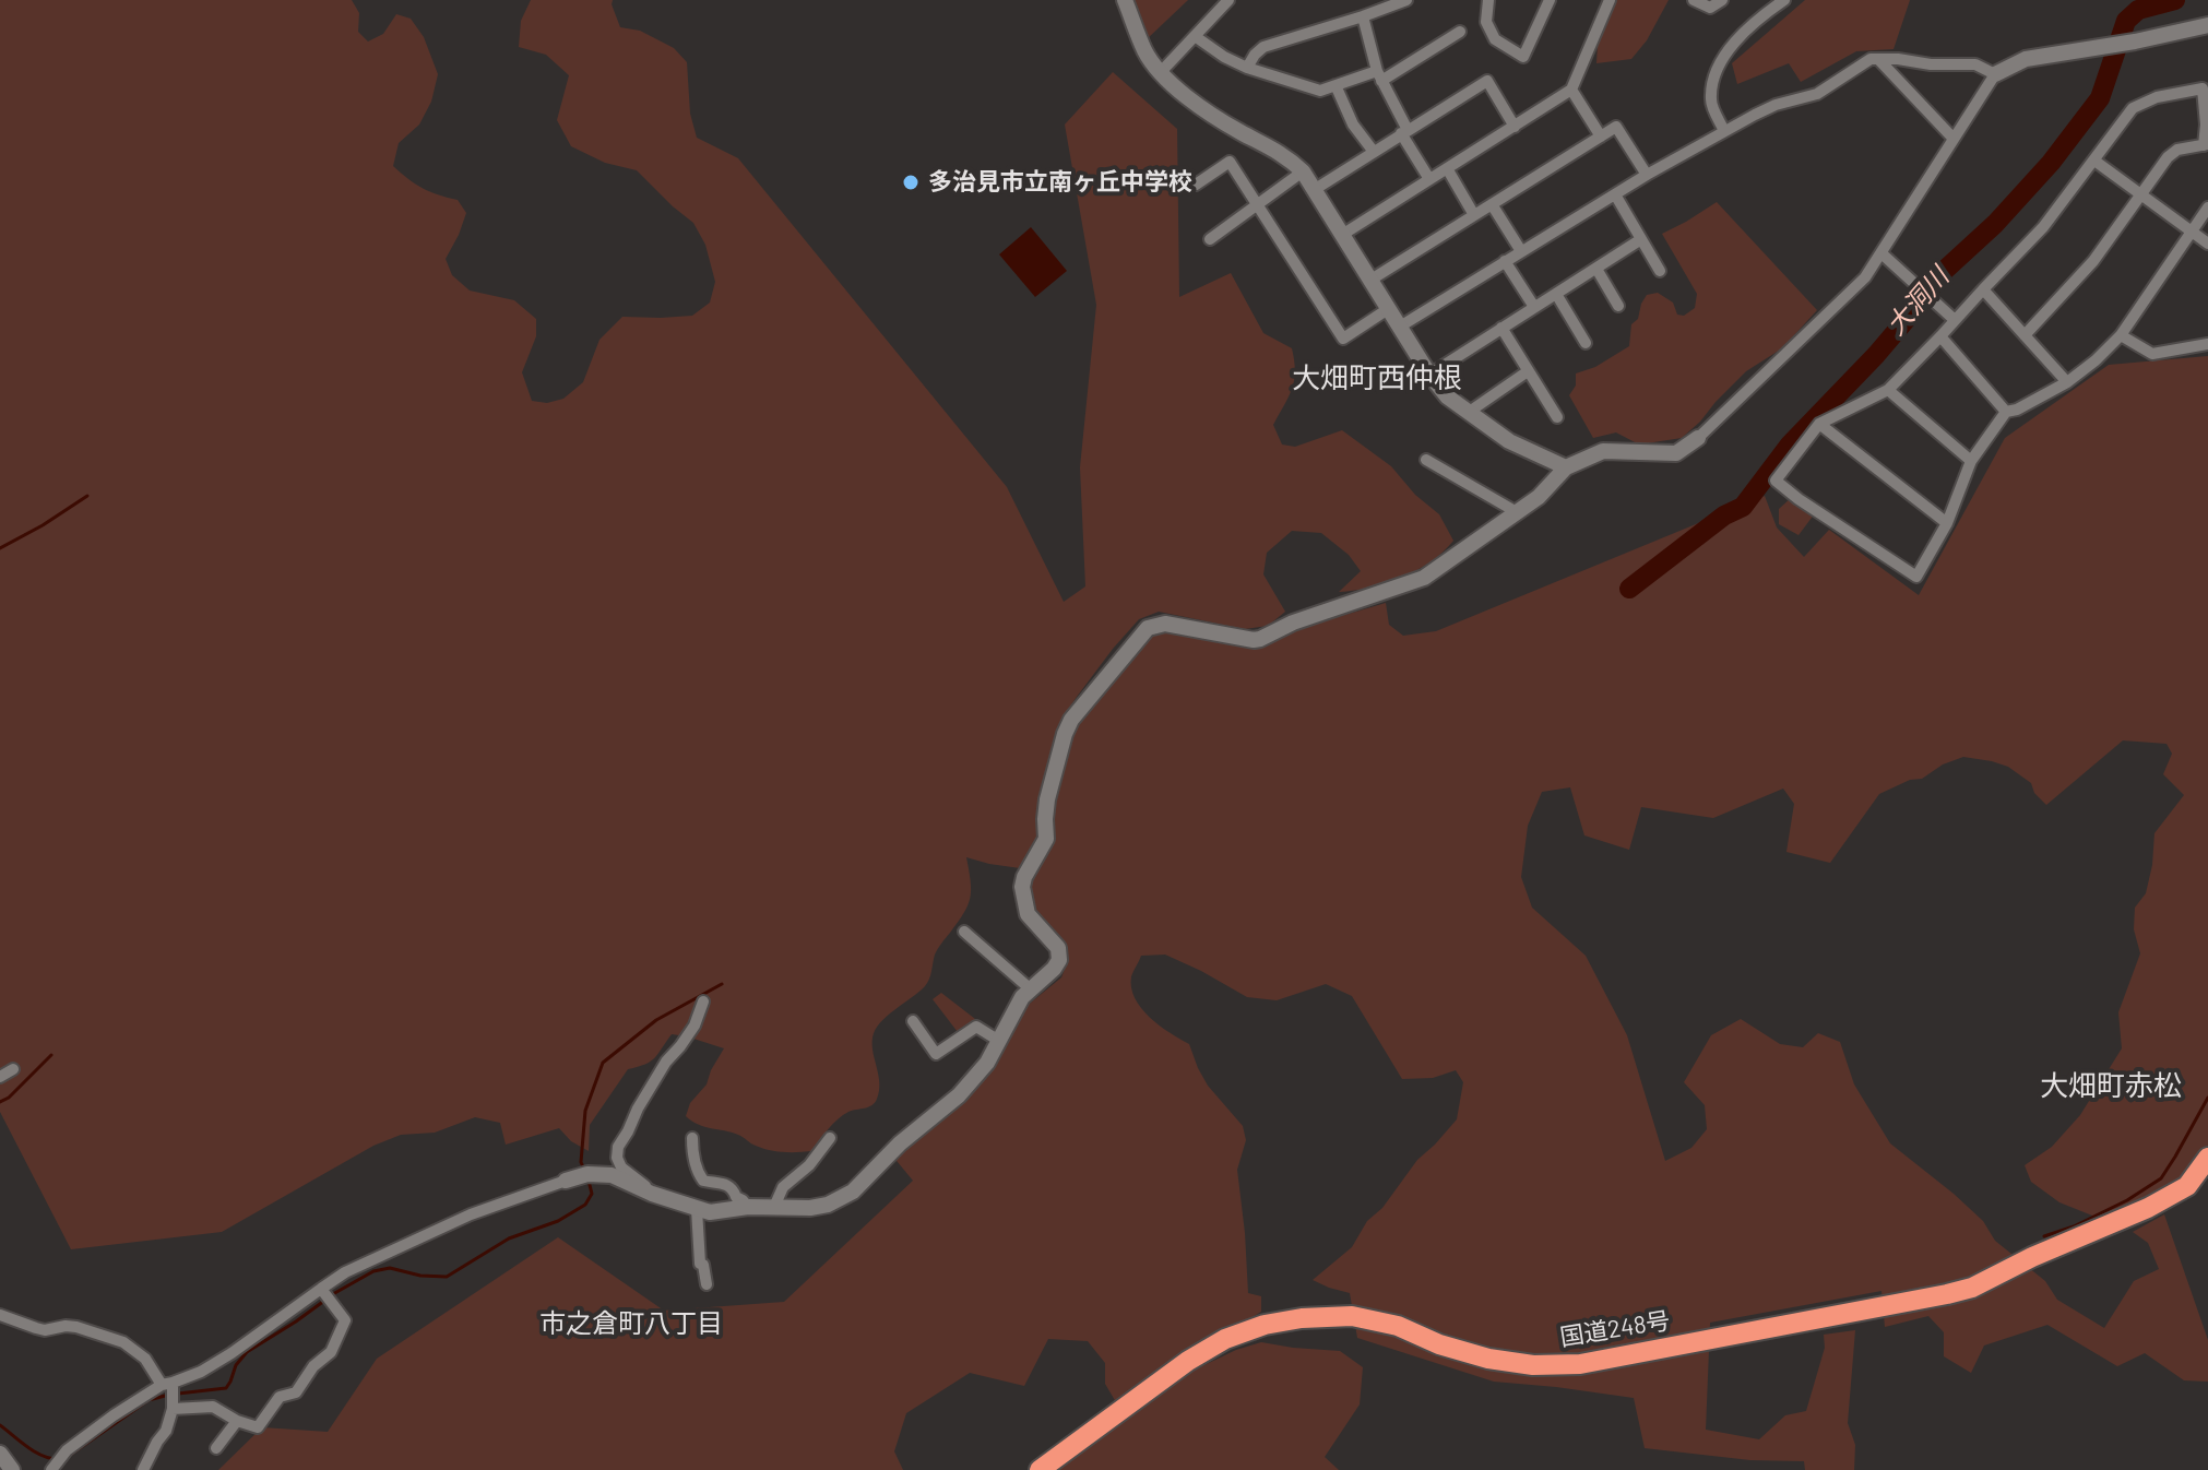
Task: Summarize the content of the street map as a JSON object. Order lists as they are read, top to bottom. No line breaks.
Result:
{"streets":{"highway":["国道248号"]},"districts":["大畑町西仲根","大畑町赤松","市之倉町八丁目"],"water":["大洞川"],"places":["多治見市立南ヶ丘中学校"]}
